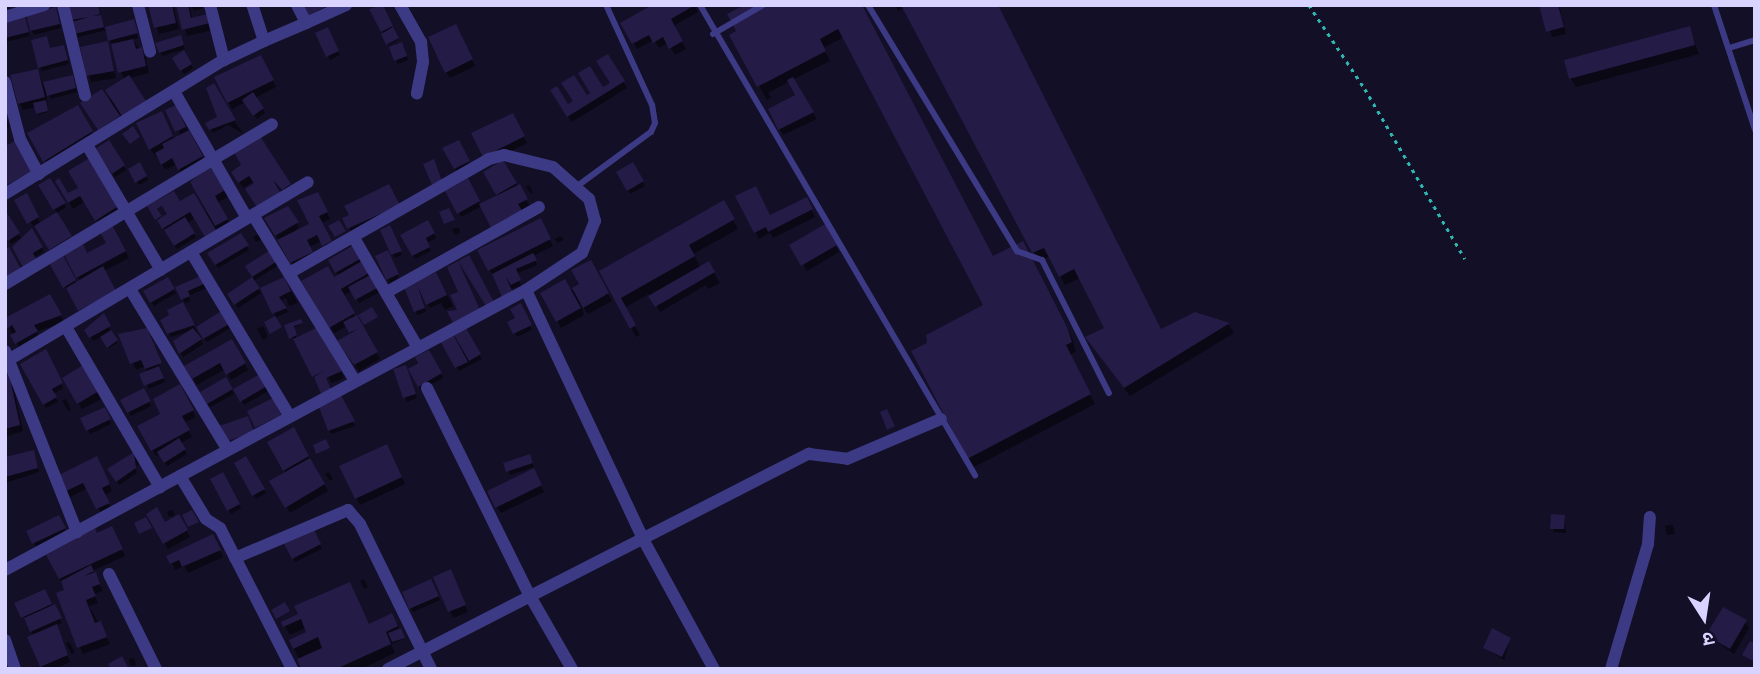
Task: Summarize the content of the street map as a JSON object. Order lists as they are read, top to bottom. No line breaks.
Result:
{"north":"bottom"}
